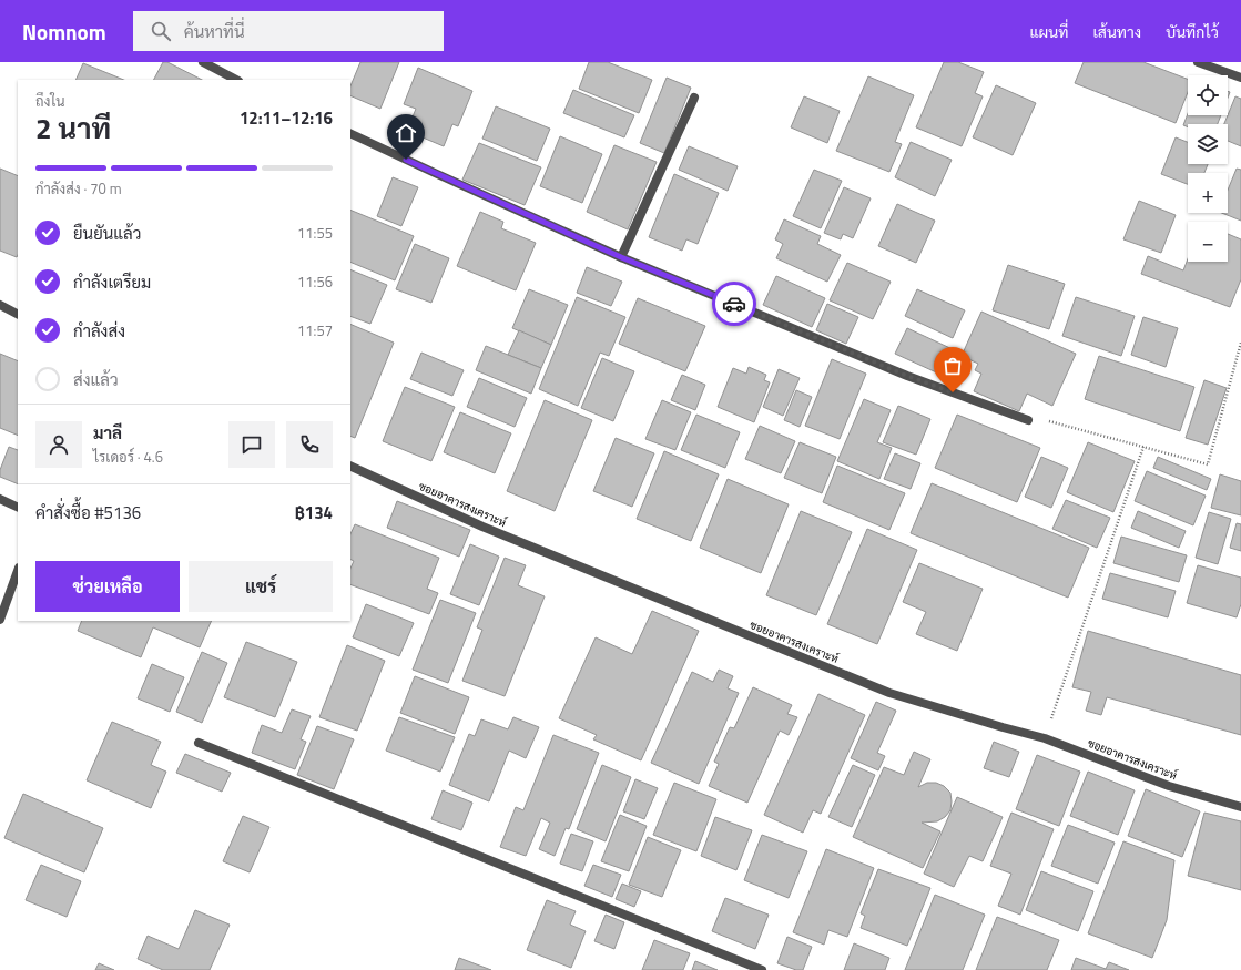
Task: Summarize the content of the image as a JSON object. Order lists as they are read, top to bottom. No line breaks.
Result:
{"streets":{"street":["ซอยอาคารสงเคราะห์"]},"page":{"header":"Nomnom","search":"ค้นหาที่นี่","nav":["แผนที่","เส้นทาง","บันทึกไว้"],"map_buttons":["+","−"],"heading":["2 นาที","ถึงใน","12:11–12:16"],"panel":["มาลี","ไรเดอร์ · 4.6","คำสั่งซื้อ #5136","฿134"],"bar":"กำลังส่ง · 70 m","list":[["ยืนยันแล้ว","11:55"],["กำลังเตรียม","11:56"],["กำลังส่ง","11:57"],"ส่งแล้ว"],"buttons":["ช่วยเหลือ","แชร์"]}}
